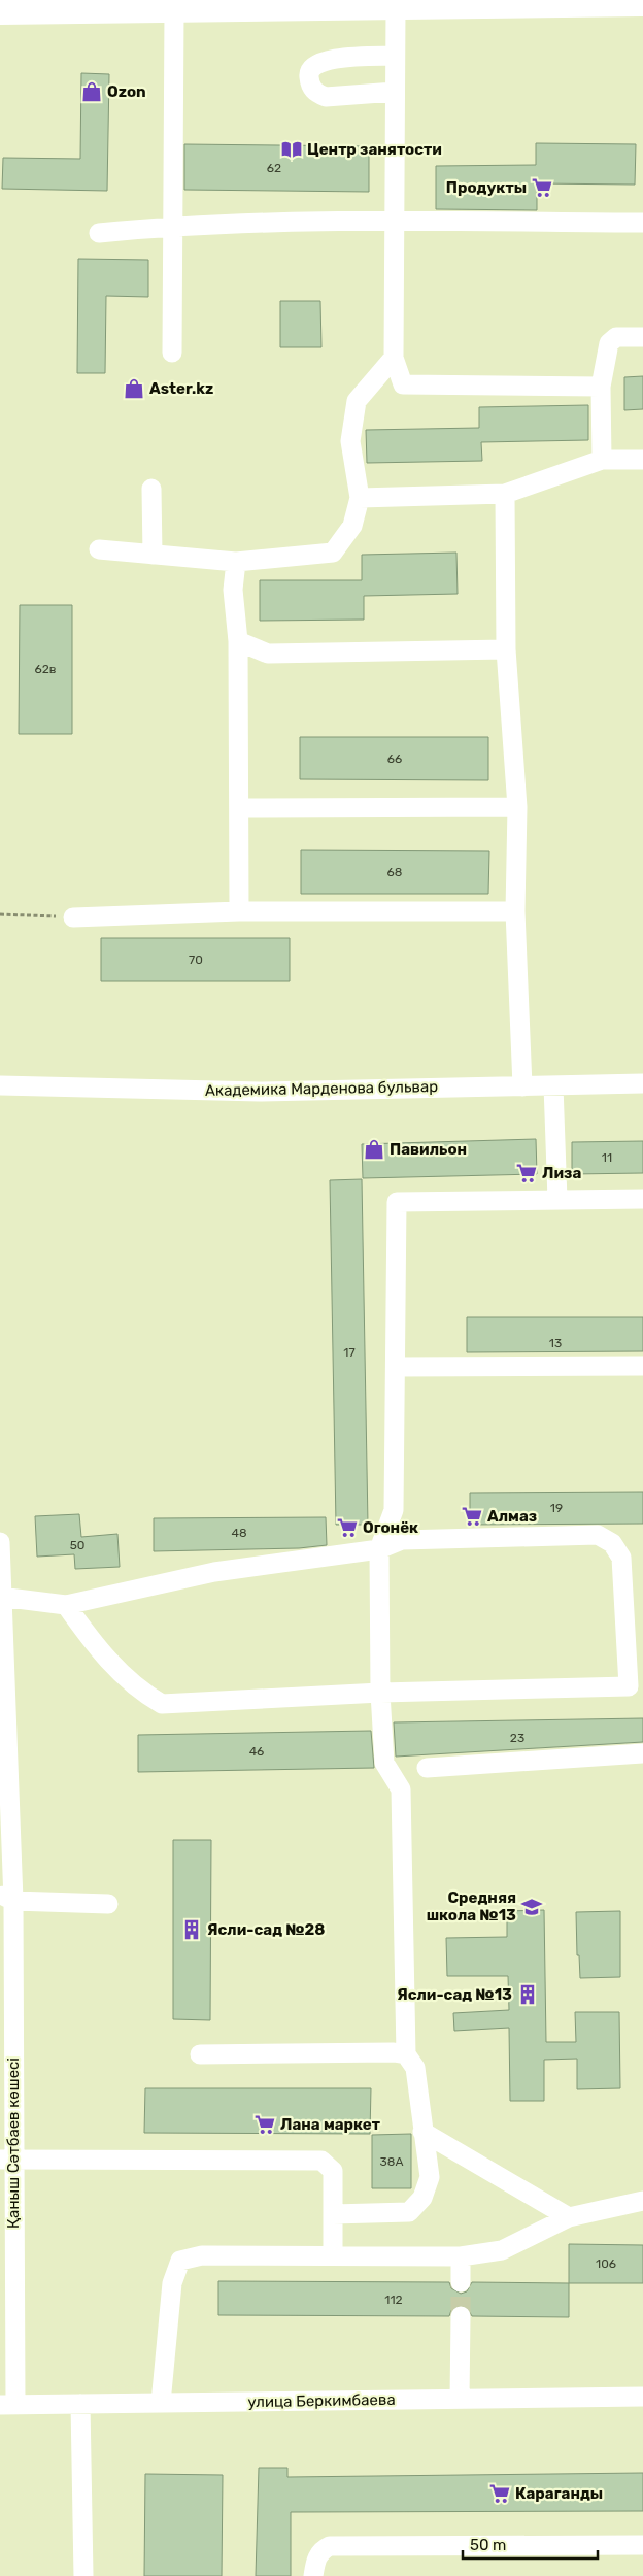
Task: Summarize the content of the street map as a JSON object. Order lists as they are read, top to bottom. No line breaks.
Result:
{"streets":{"street":["Академика Марденова бульвар","Қаныш Сәтбаев көшесі","улица Беркимбаева"]},"crossings":[["Қаныш Сәтбаев көшесі","улица Беркимбаева"]],"places":{"shop":["Ozon","Aster.kz","Павильон"],"library":["Центр занятости"],"supermarket":["Продукты","Лиза","Алмаз","Огонёк","Лана маркет","Караганды"],"school or university":["Средняя школа №13"],"building":["Ясли-сад №28","Ясли-сад №13"]},"house_numbers":["62","62в","66","68","70","11","13","17","19","48","50","23","46","38А","106","112"],"scale_bar":"50 m"}
